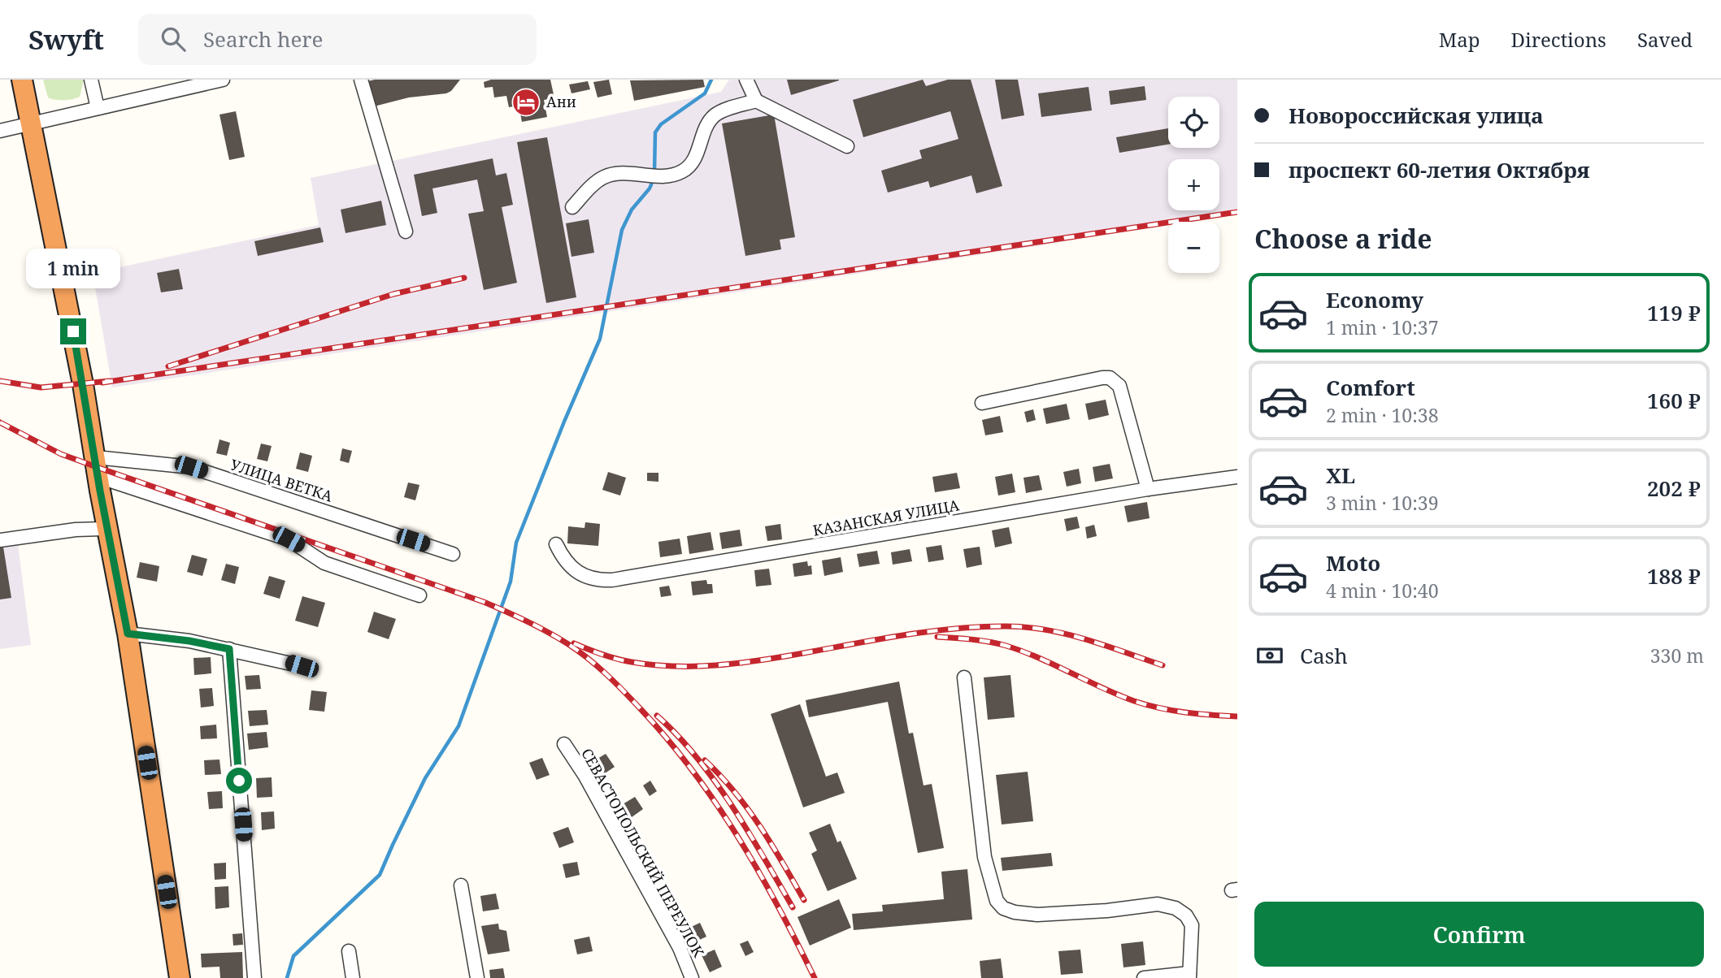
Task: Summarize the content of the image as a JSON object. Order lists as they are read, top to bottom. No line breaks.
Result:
{"streets":{"street":["УЛИЦА ВЕТКА","КАЗАНСКАЯ УЛИЦА","СЕВАСТОПОЛЬСКИЙ ПЕРЕУЛОК"]},"places":{"hotel":["Ани"]},"page":{"header":"Swyft","search":"Search here","nav":["Map","Directions","Saved"],"banner":["Новороссийская улица","проспект 60-летия Октября"],"map_buttons":["+","−"],"heading":"Choose a ride","bubble":"1 min","list":[{"name":"Economy","note":"1 min · 10:37","value":"119 ₽"},{"name":"Comfort","note":"2 min · 10:38","value":"160 ₽"},{"name":"XL","note":"3 min · 10:39","value":"202 ₽"},{"name":"Moto","note":"4 min · 10:40","value":"188 ₽"}],"pay":["Cash","330 m"],"buttons":"Confirm"}}
